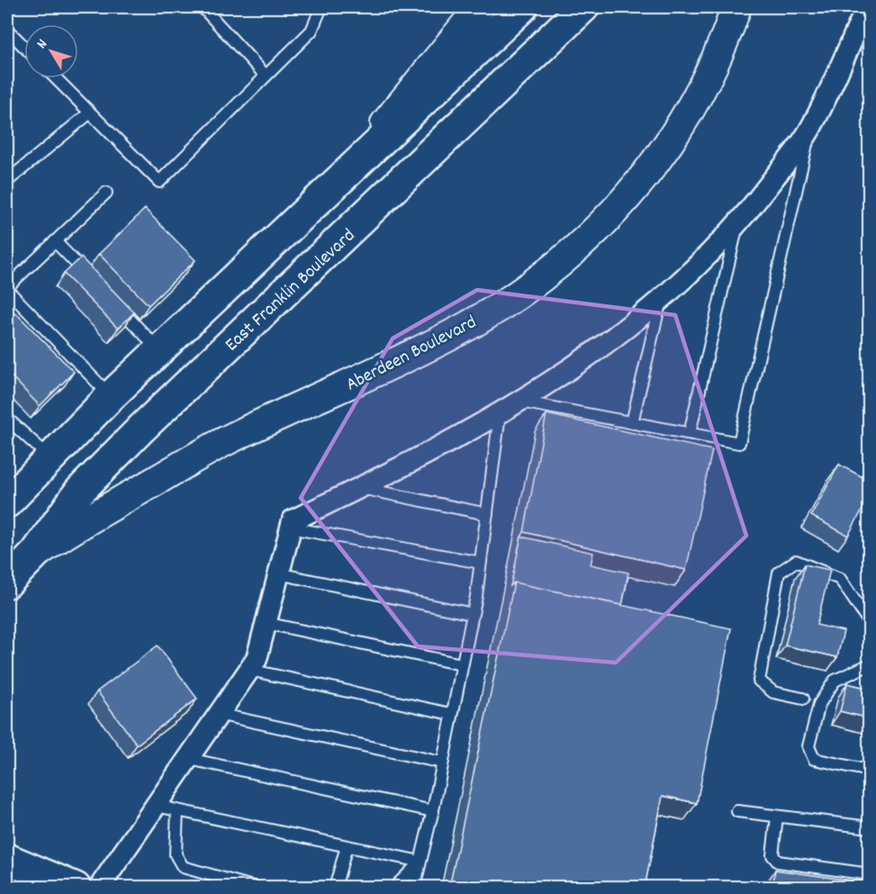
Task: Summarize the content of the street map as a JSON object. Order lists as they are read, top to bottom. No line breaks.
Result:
{"streets":{"main road":["East Franklin Boulevard","Aberdeen Boulevard"]},"crossings":[["East Franklin Boulevard","Aberdeen Boulevard"]],"north":"top left"}
